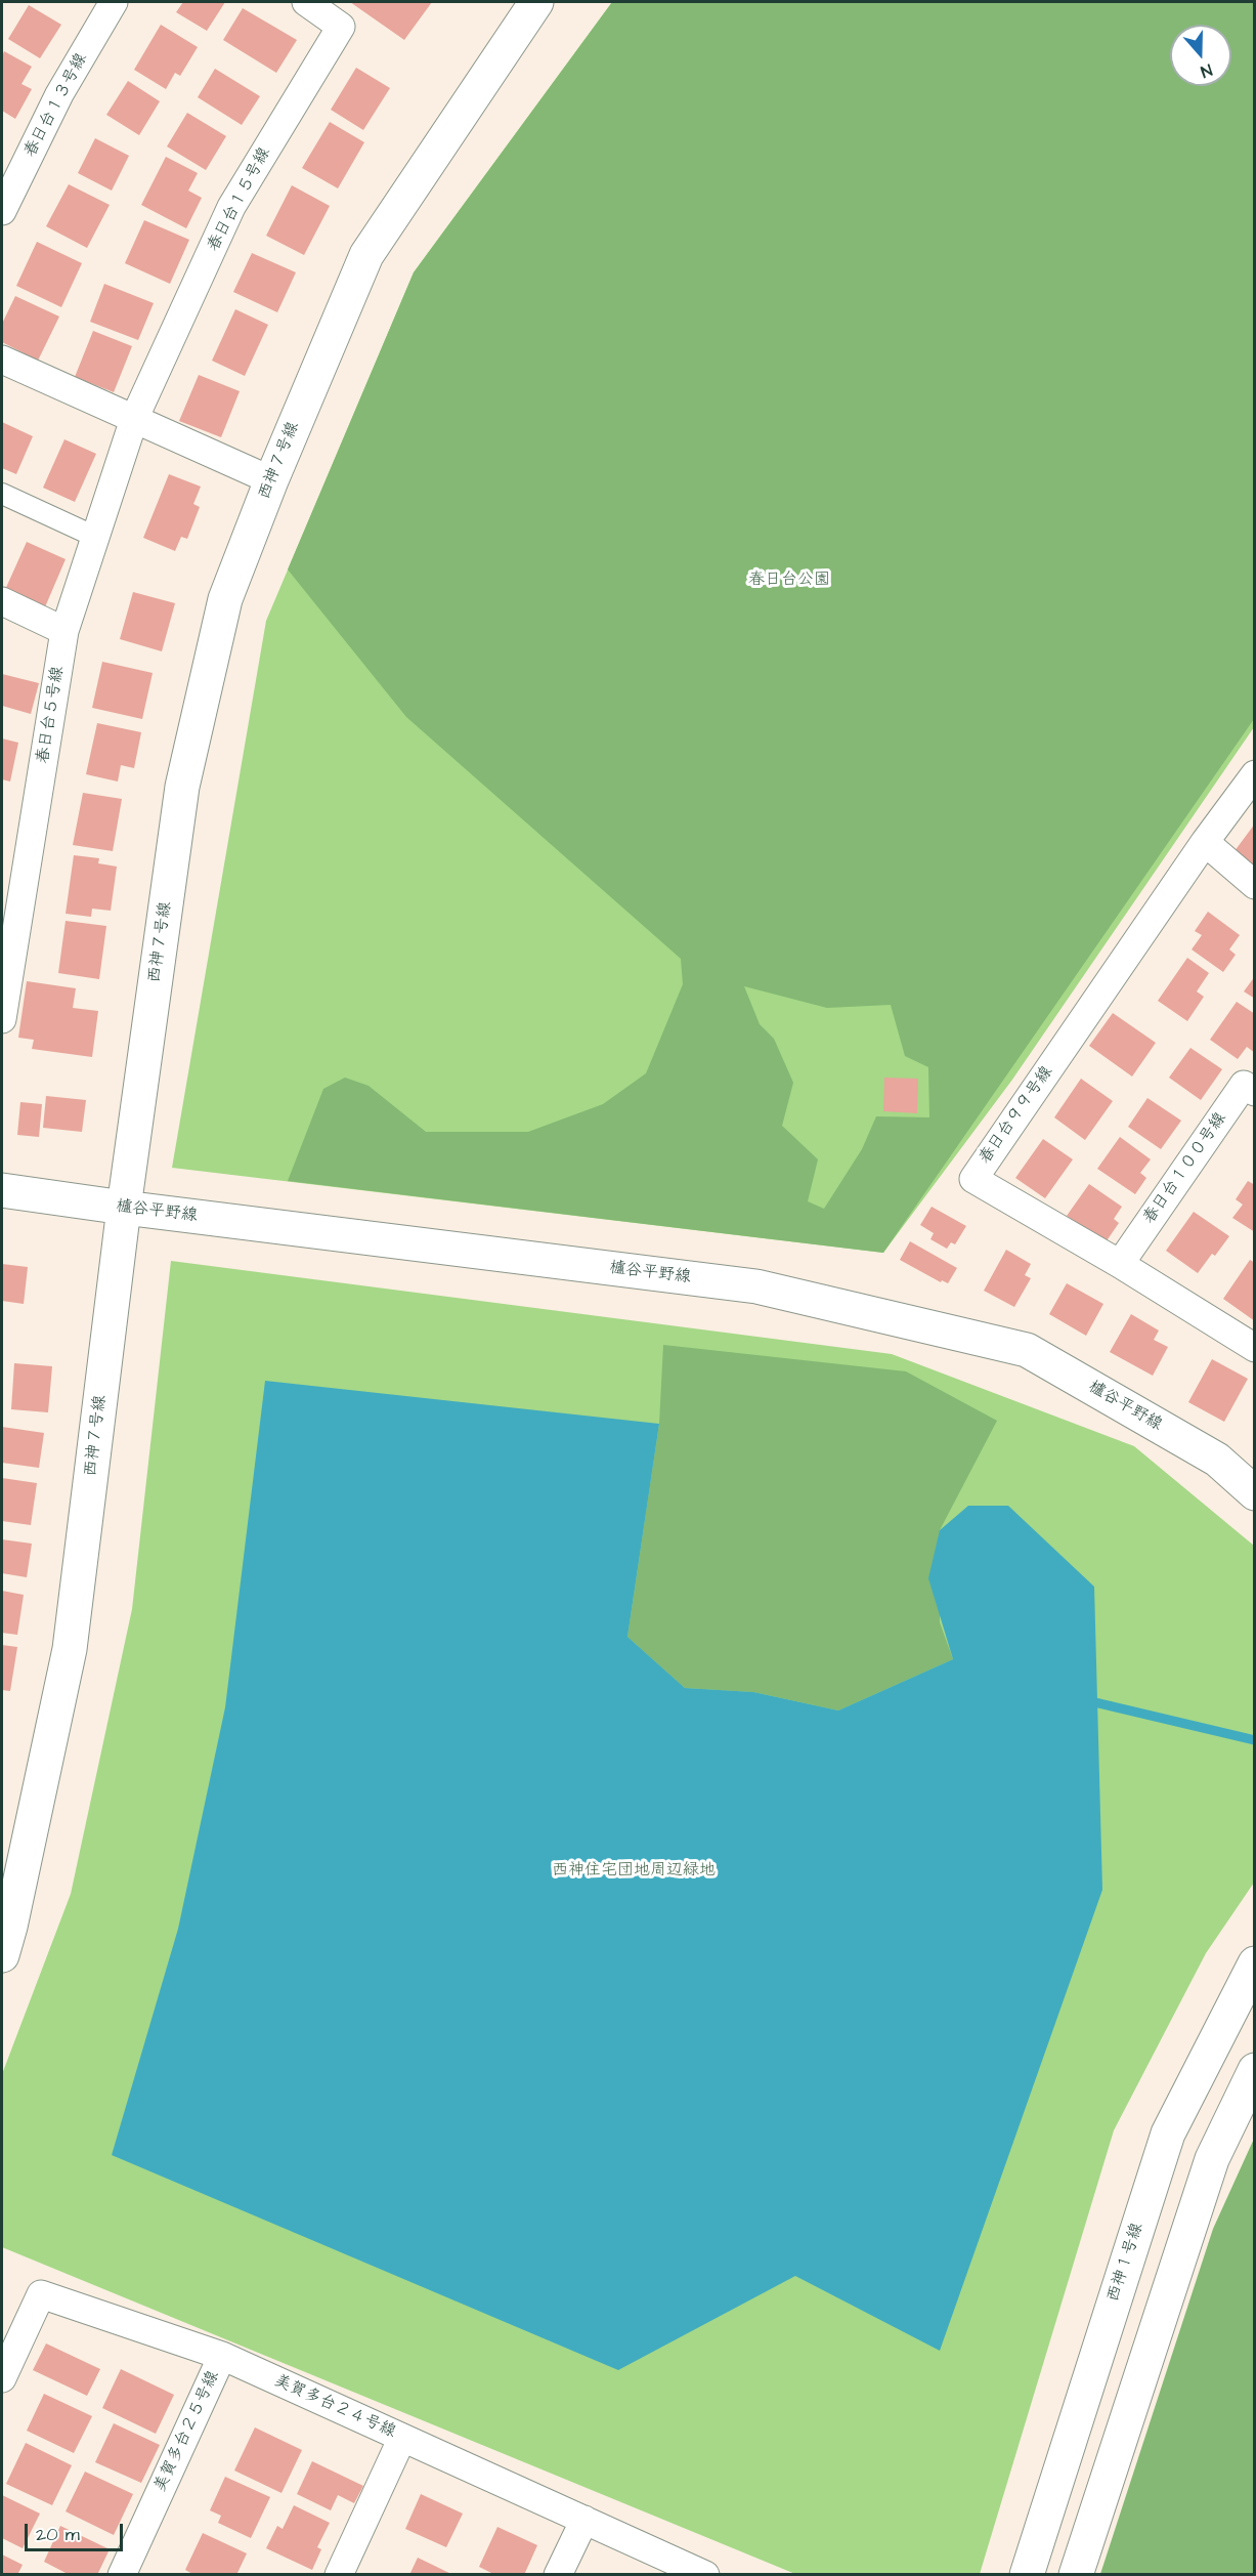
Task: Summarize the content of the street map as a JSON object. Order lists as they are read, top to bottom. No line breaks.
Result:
{"streets":{"street":["春日台１３号線","春日台１５号線","西神７号線","春日台５号線","春日台９９号線","春日台１００号線","櫨谷平野線","西神１号線","美賀多台２４号線","美賀多台２５号線"]},"crossings":[["春日台１５号線","春日台５号線"],["西神７号線","櫨谷平野線"],["春日台９９号線","春日台１００号線"],["美賀多台２４号線","美賀多台２５号線"]],"parks":["春日台公園","西神住宅団地周辺緑地"],"scale_bar":"20 m","north":"bottom"}
